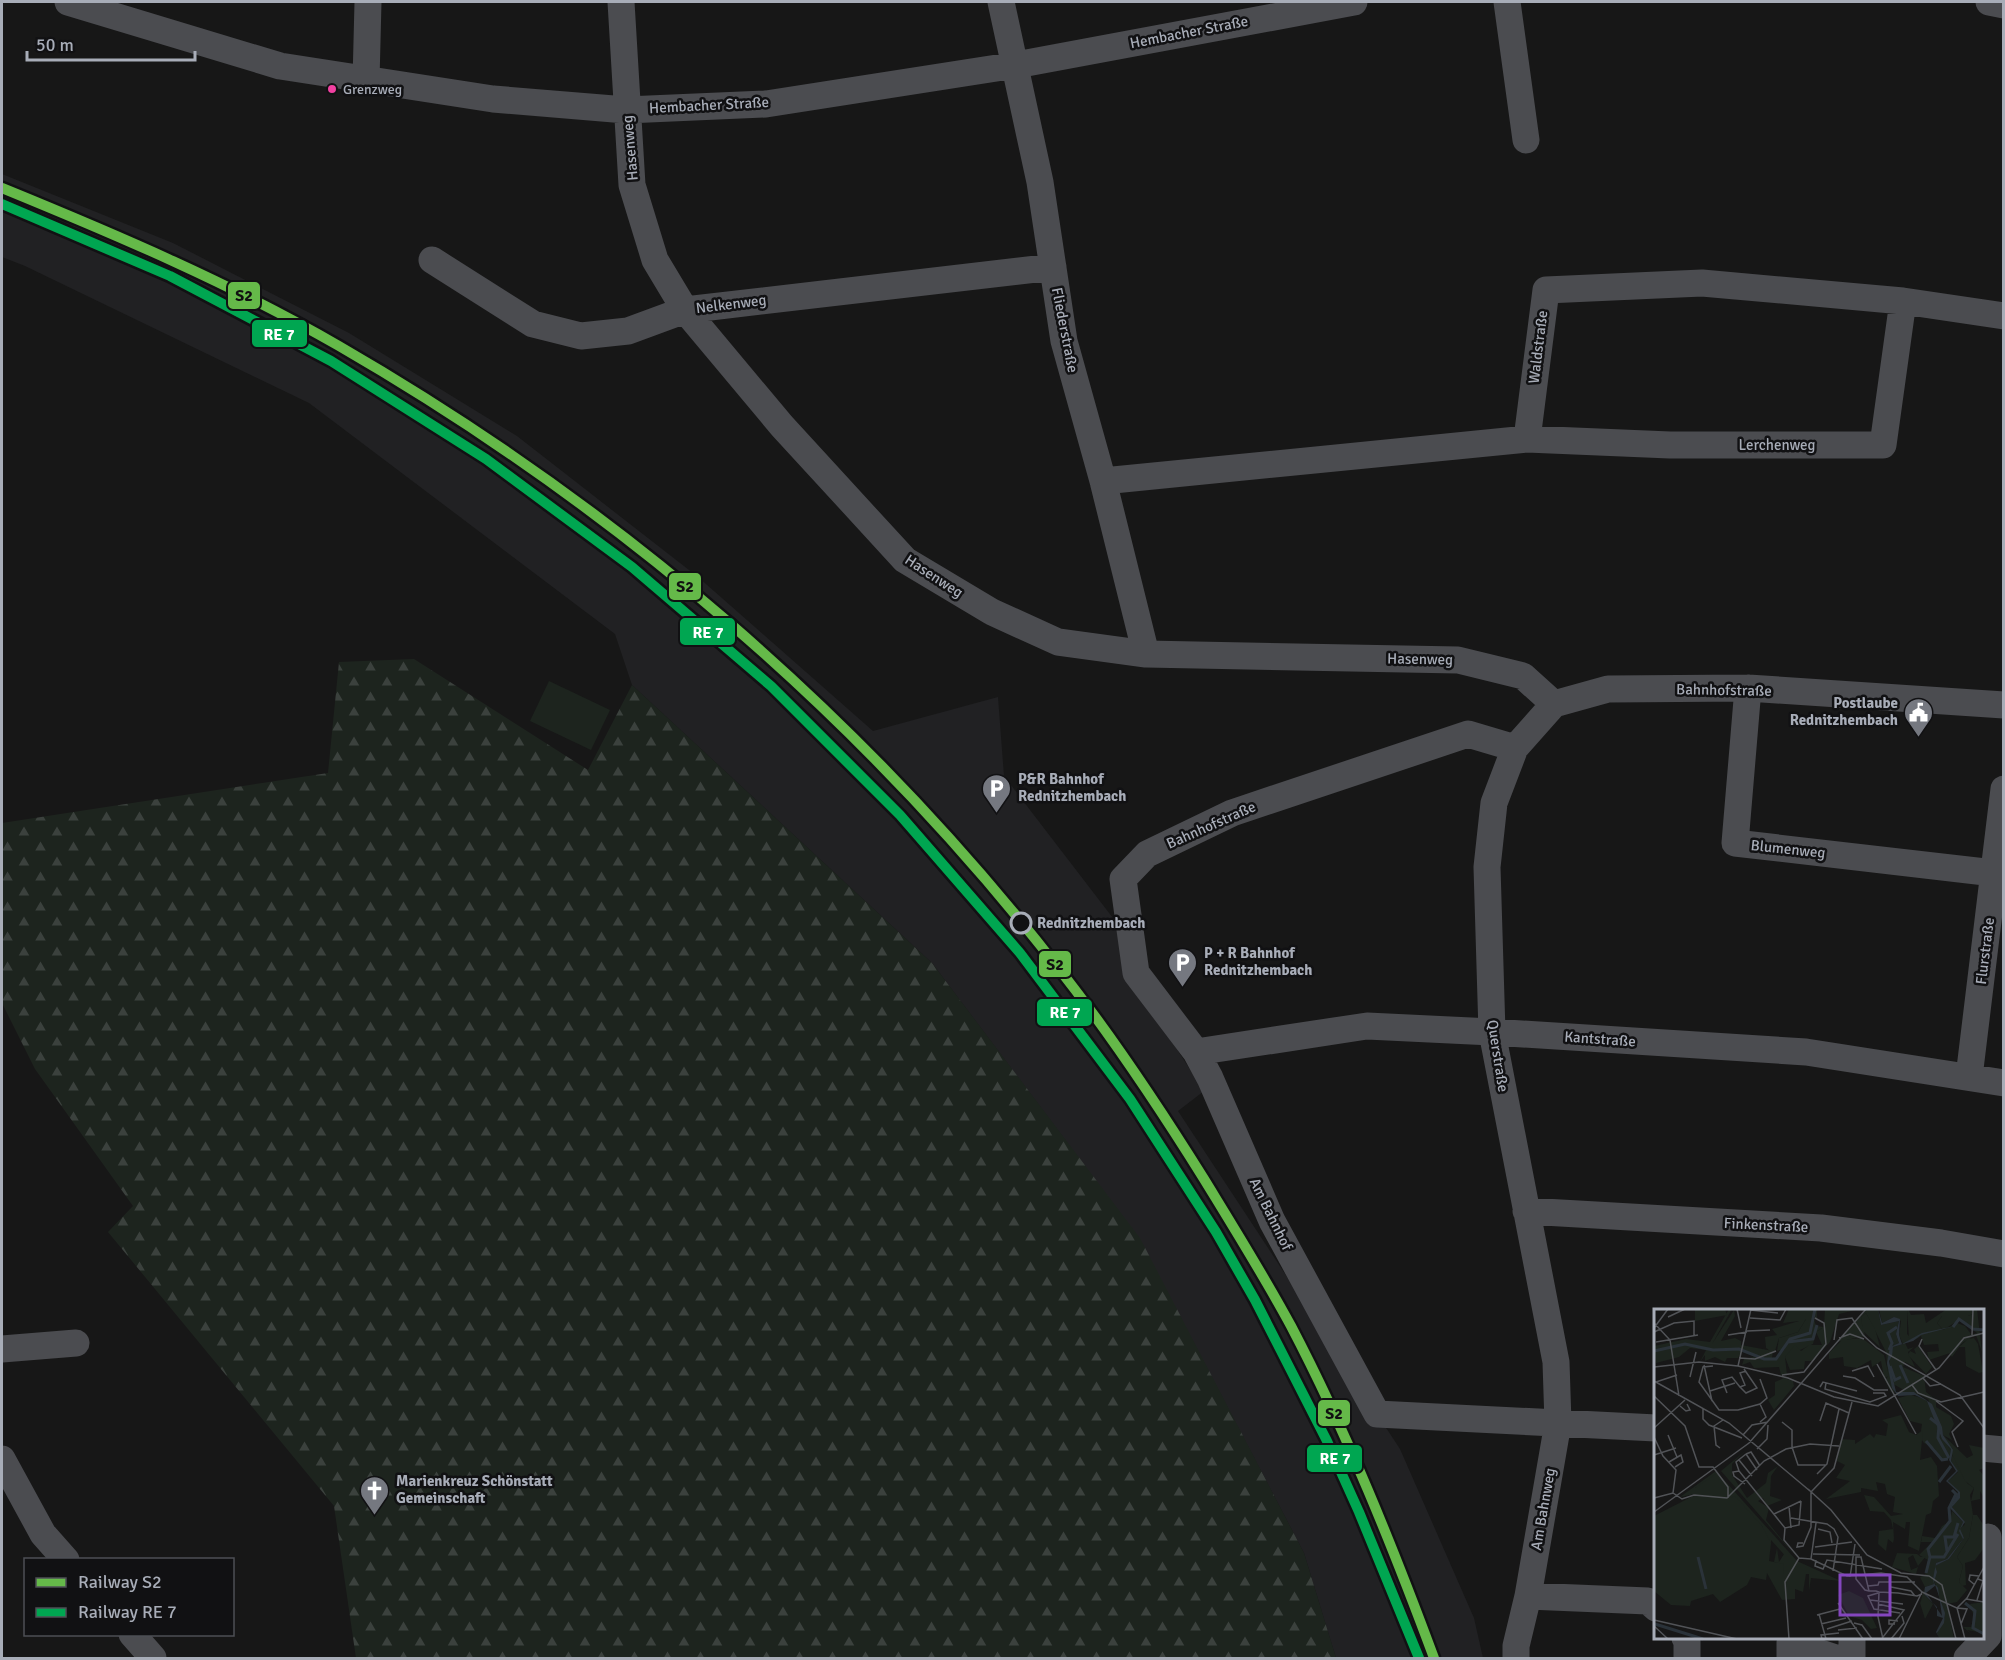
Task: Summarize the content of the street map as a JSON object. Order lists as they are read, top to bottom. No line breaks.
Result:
{"streets":{"street":["Hembacher Straße","Hasenweg","Nelkenweg","Fliederstraße","Waldstraße","Lerchenweg","Bahnhofstraße","Blumenweg","Flurstraße","Kantstraße","Querstraße","Am Bahnhof","Finkenstraße","Am Bahnweg"]},"crossings":[["Hembacher Straße","Hasenweg"],["Hembacher Straße","Fliederstraße"],["Hasenweg","Nelkenweg"],["Hasenweg","Fliederstraße"],["Hasenweg","Bahnhofstraße"],["Hasenweg","Querstraße"],["Nelkenweg","Fliederstraße"],["Waldstraße","Lerchenweg"],["Bahnhofstraße","Blumenweg"],["Bahnhofstraße","Querstraße"],["Bahnhofstraße","Am Bahnhof"],["Blumenweg","Flurstraße"],["Flurstraße","Kantstraße"],["Kantstraße","Querstraße"],["Kantstraße","Am Bahnhof"],["Querstraße","Am Bahnhof"],["Querstraße","Finkenstraße"],["Querstraße","Am Bahnweg"],["Am Bahnhof","Am Bahnweg"]],"places":{"other":["Grenzweg","Rednitzhembach"],"public building":["Postlaube Rednitzhembach"],"parking":["P&R Bahnhof Rednitzhembach","P + R Bahnhof Rednitzhembach"],"church":["Marienkreuz Schönstatt Gemeinschaft"]},"lines":["rail line S2"],"legend":["Railway S2","Railway RE 7"],"scale_bar":"50 m"}
